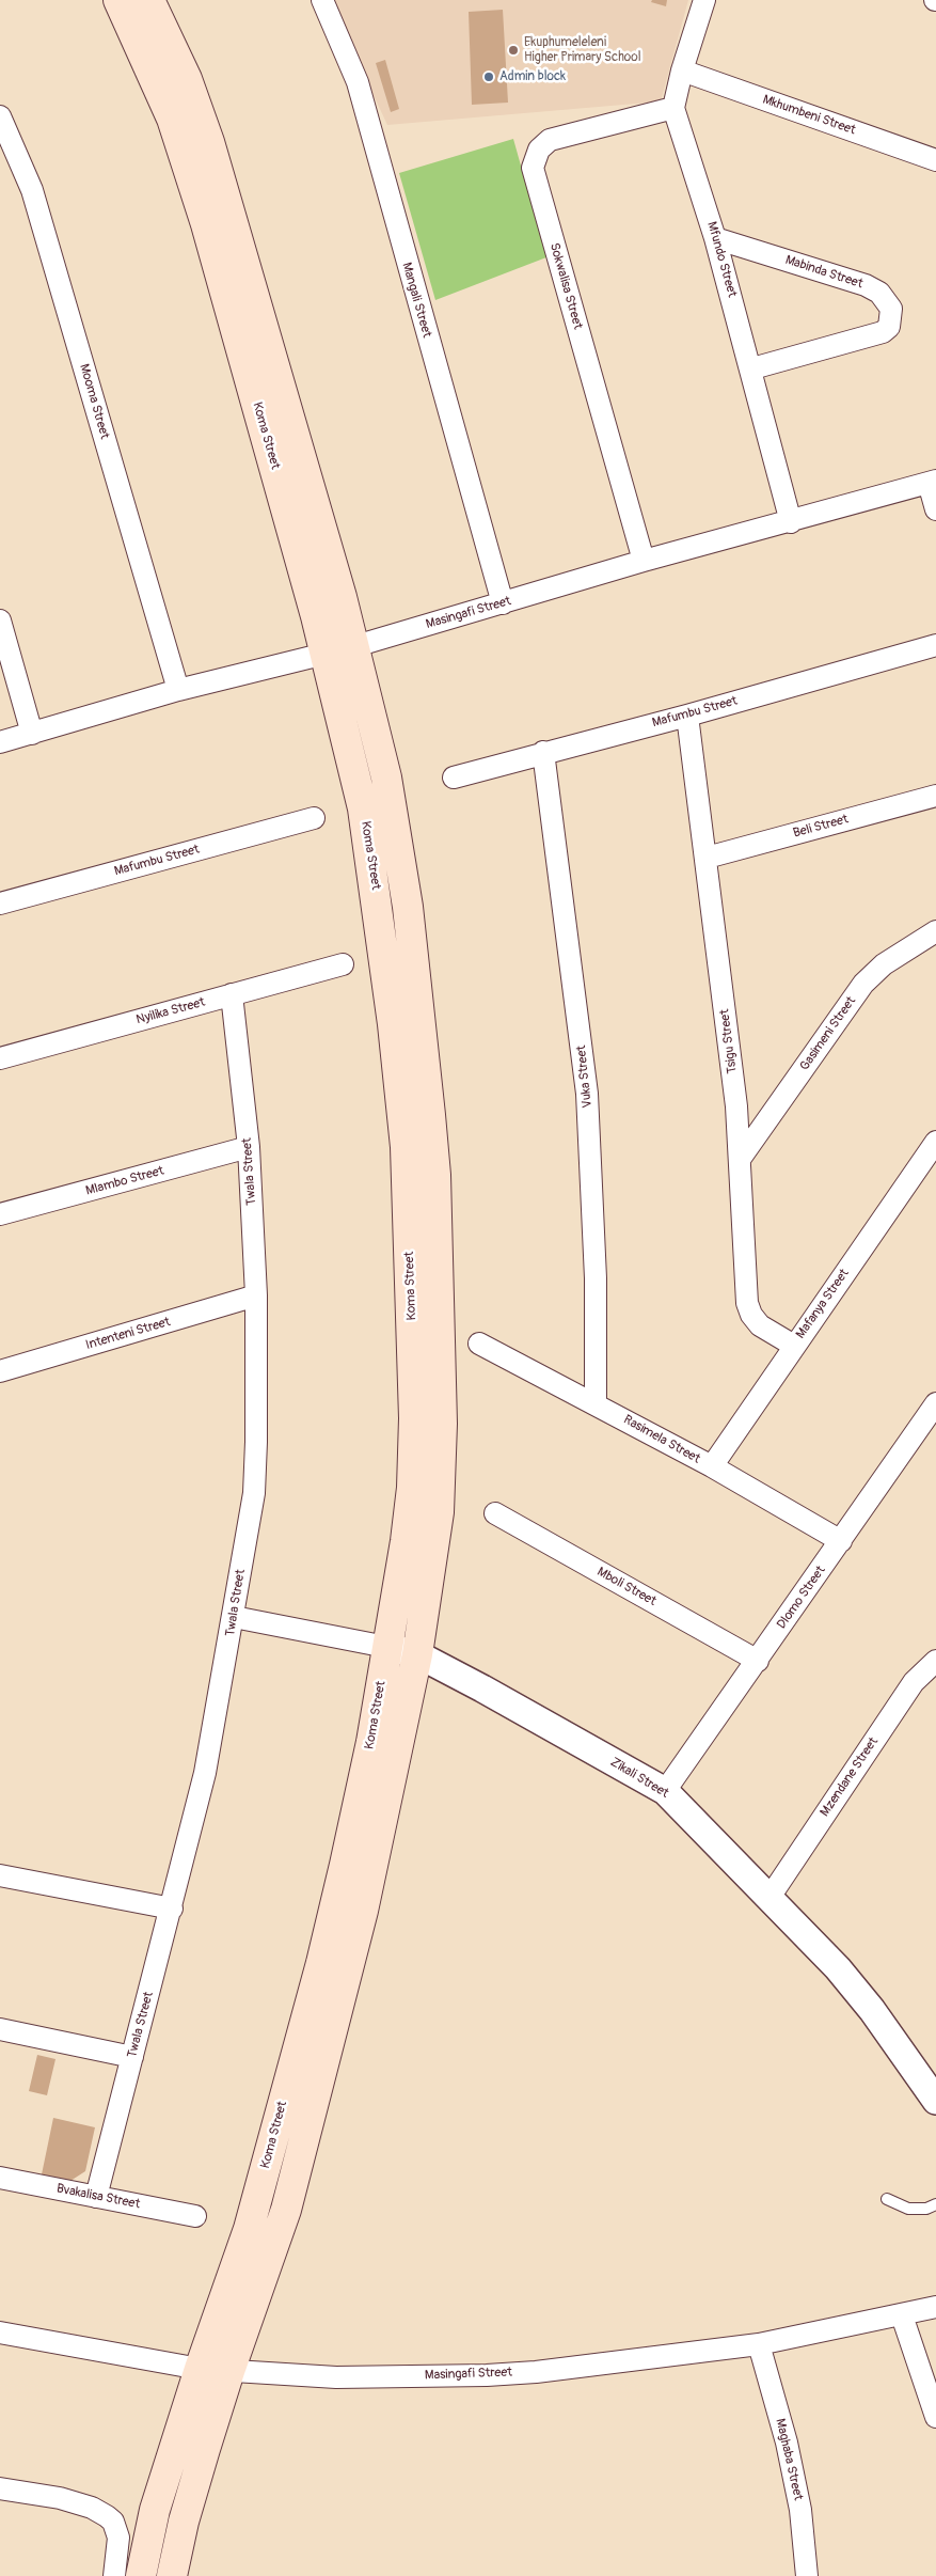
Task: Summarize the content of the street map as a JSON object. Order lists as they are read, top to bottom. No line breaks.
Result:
{"streets":{"main road":["Koma Street"],"street":["Mkhumbeni Street","Mfundo Street","Mabinda Street","Sokwalisa Street","Mangali Street","Mooma Street","Masingafi Street","Mafumbu Street","Beli Street","Nyilika Street","Gasimeni Street","Tsigu Street","Vuka Street","Twala Street","Mlambo Street","Mafanya Street","Intenteni Street","Rasimela Street","Mboli Street","Dlomo Street","Mzendane Street","Zikali Street","Bvakalisa Street","Maghaba Street"]},"crossings":[["Mfundo Street","Mabinda Street"],["Mfundo Street","Sokwalisa Street"],["Mfundo Street","Masingafi Street"],["Sokwalisa Street","Masingafi Street"],["Mangali Street","Masingafi Street"],["Mooma Street","Masingafi Street"],["Koma Street","Masingafi Street"],["Koma Street","Zikali Street"],["Masingafi Street","Maghaba Street"],["Mafumbu Street","Tsigu Street"],["Mafumbu Street","Vuka Street"],["Beli Street","Tsigu Street"],["Nyilika Street","Twala Street"],["Gasimeni Street","Tsigu Street"],["Tsigu Street","Mafanya Street"],["Vuka Street","Rasimela Street"],["Twala Street","Mlambo Street"],["Twala Street","Intenteni Street"],["Twala Street","Zikali Street"],["Twala Street","Bvakalisa Street"],["Mafanya Street","Rasimela Street"],["Rasimela Street","Dlomo Street"],["Mboli Street","Dlomo Street"],["Dlomo Street","Zikali Street"],["Mzendane Street","Zikali Street"]],"places":["Ekuphumeleleni Higher Primary School","Admin block"]}
